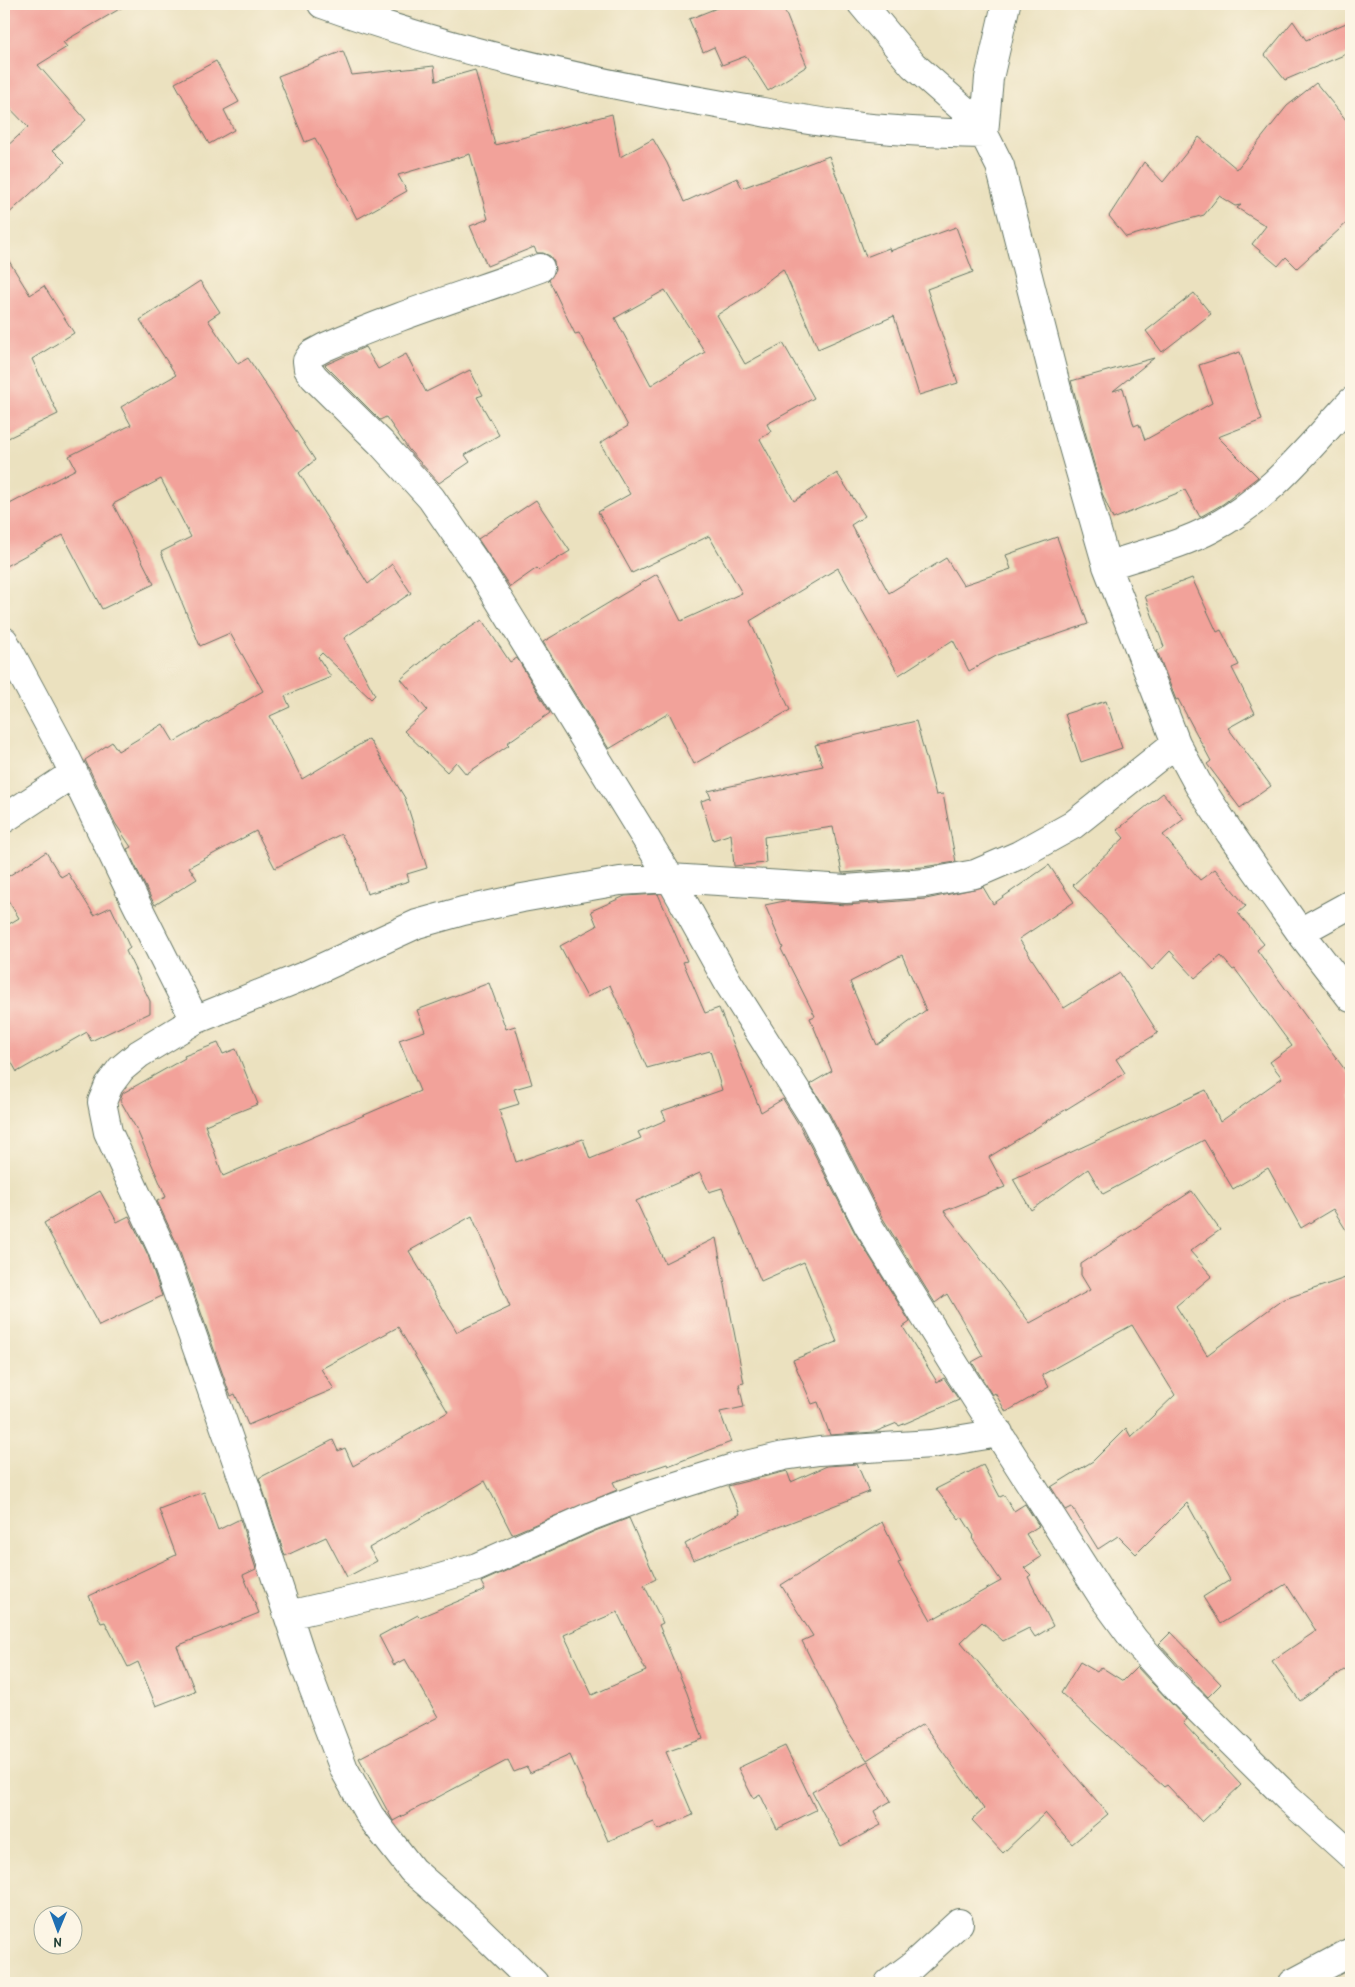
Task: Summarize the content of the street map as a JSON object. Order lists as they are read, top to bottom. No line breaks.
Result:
{"north":"bottom"}
